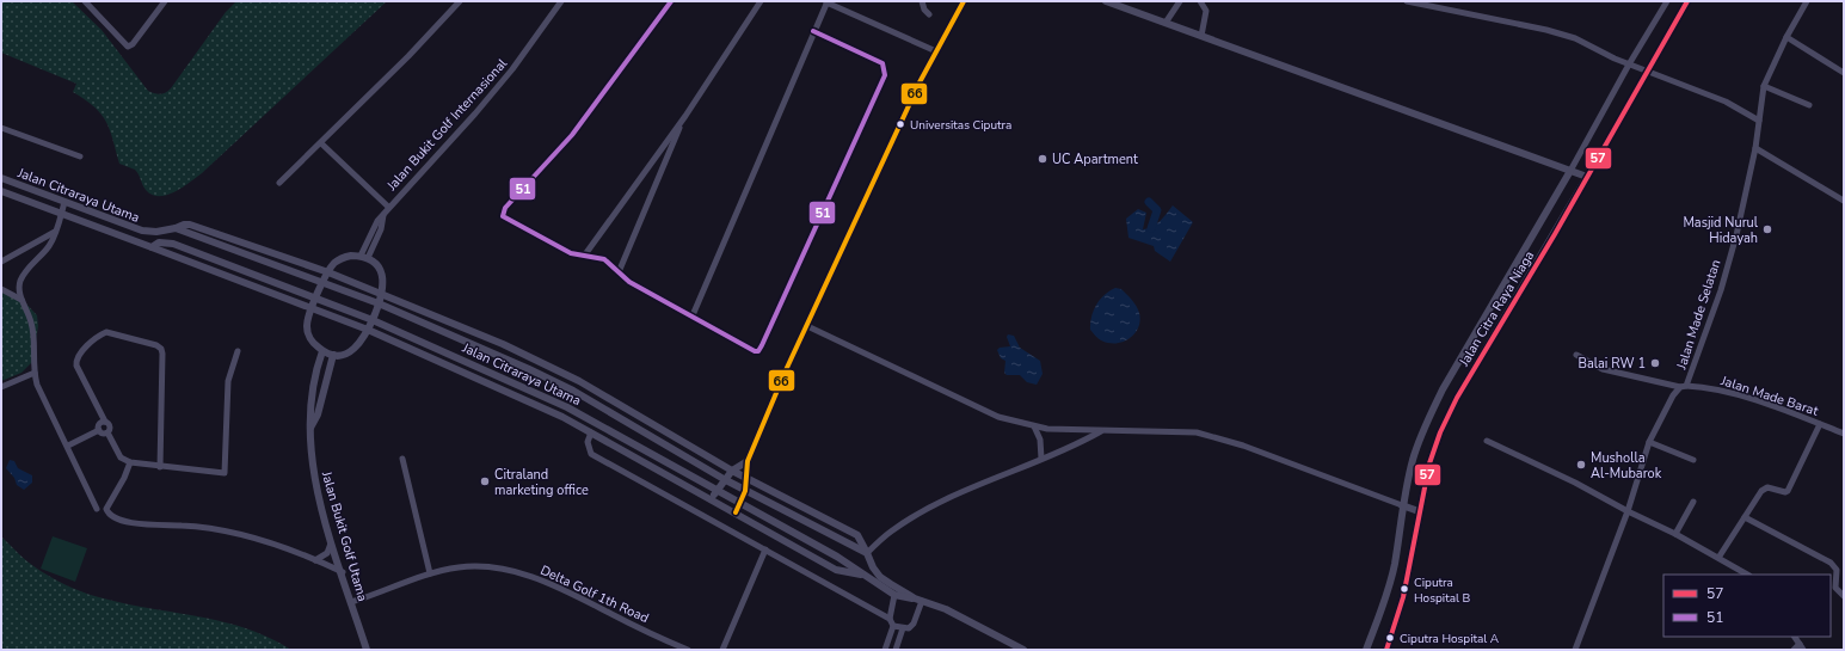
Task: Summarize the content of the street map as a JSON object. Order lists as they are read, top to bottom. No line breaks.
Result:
{"streets":{"street":["Jalan Bukit Golf Internasional","Jalan Citraraya Utama","Jalan Citra Raya Niaga","Jalan Made Selatan","Jalan Made Barat","Jalan Bukit Golf Utama","Delta Golf 1th Road"]},"crossings":[["Jalan Made Selatan","Jalan Made Barat"],["Jalan Bukit Golf Utama","Delta Golf 1th Road"]],"places":["Universitas Ciputra","UC Apartment","Masjid Nurul Hidayah","Balai RW 1","Musholla Al-Mubarok","Citraland marketing office","Ciputra Hospital B","Ciputra Hospital A"],"lines":["transit line 57","transit line 51","transit line 66"],"legend":["57","51"]}
